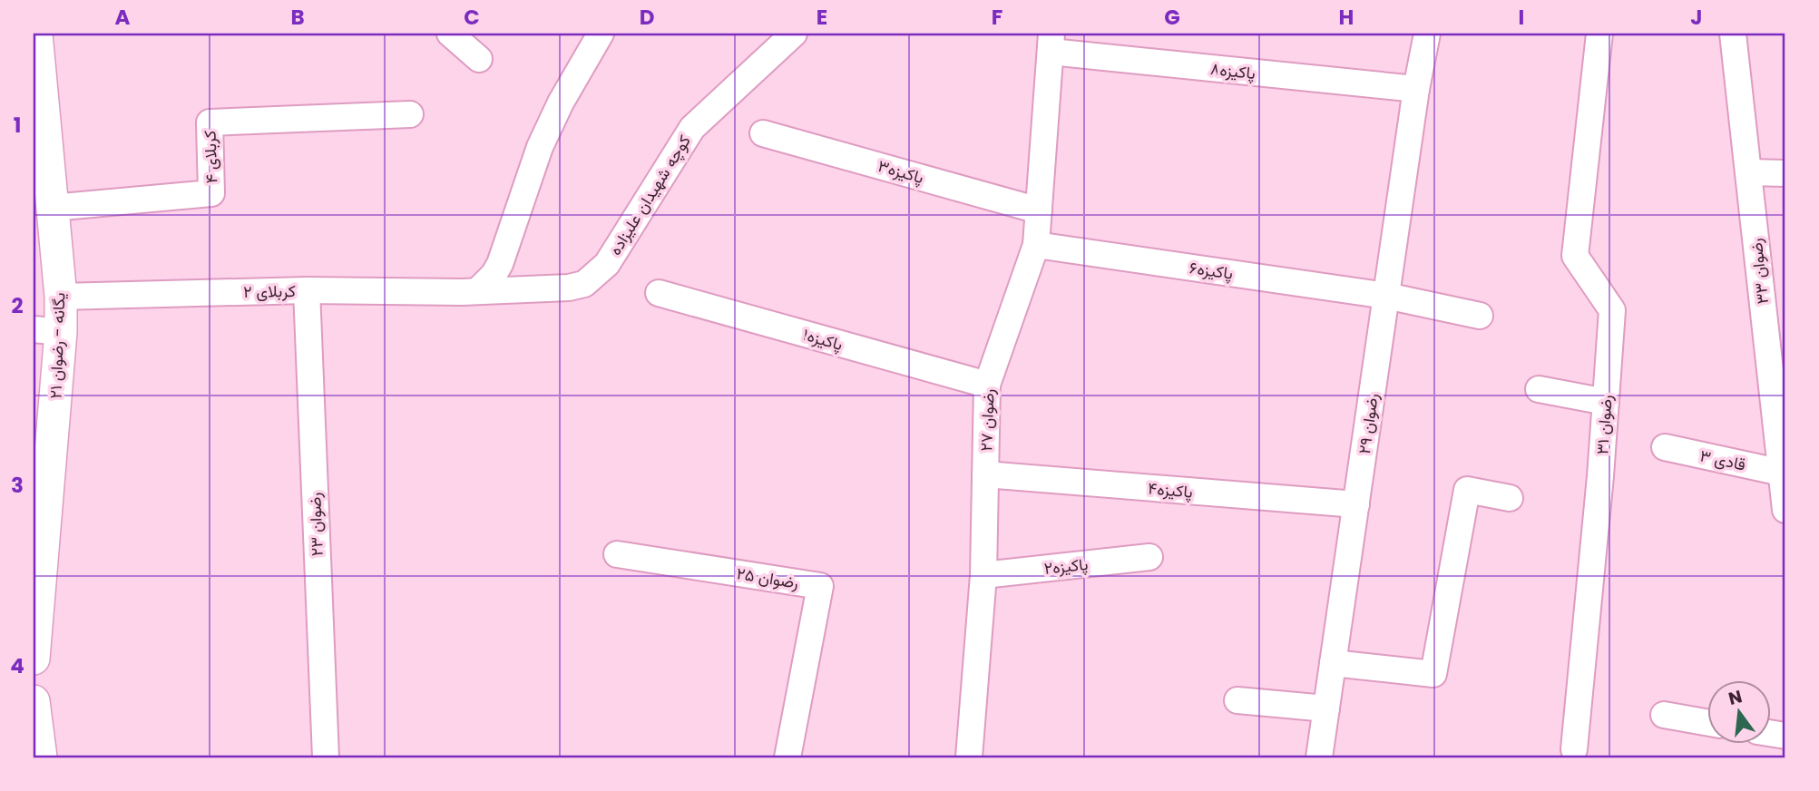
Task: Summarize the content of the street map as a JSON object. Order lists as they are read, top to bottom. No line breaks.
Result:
{"streets":{"street":["پاکیزه۸","کربلای ۴","پاکیزه۳","کوچه شهیدان علیزاده","پاکیزه۶","رضوان ۳۳","کربلای ۲","پاکیزه۱","یگانه - رضوان ۲۱","رضوان ۲۷","رضوان ۲۹","رضوان ۳۱","قادی ۳","پاکیزه۴","رضوان ۲۳","پاکیزه۲","رضوان ۲۵"]},"crossings":[["پاکیزه۸","رضوان ۲۷"],["پاکیزه۸","رضوان ۲۹"],["کربلای ۴","یگانه - رضوان ۲۱"],["پاکیزه۳","رضوان ۲۷"],["کوچه شهیدان علیزاده","کربلای ۲"],["پاکیزه۶","رضوان ۲۷"],["پاکیزه۶","رضوان ۲۹"],["رضوان ۳۳","قادی ۳"],["کربلای ۲","یگانه - رضوان ۲۱"],["کربلای ۲","رضوان ۲۳"],["پاکیزه۱","رضوان ۲۷"],["رضوان ۲۷","پاکیزه۴"],["رضوان ۲۷","پاکیزه۲"],["رضوان ۲۹","پاکیزه۴"]],"north":"top","grid":{"columns":["A","B","C","D","E","F","G","H","I","J"],"rows":["1","2","3","4"]}}
